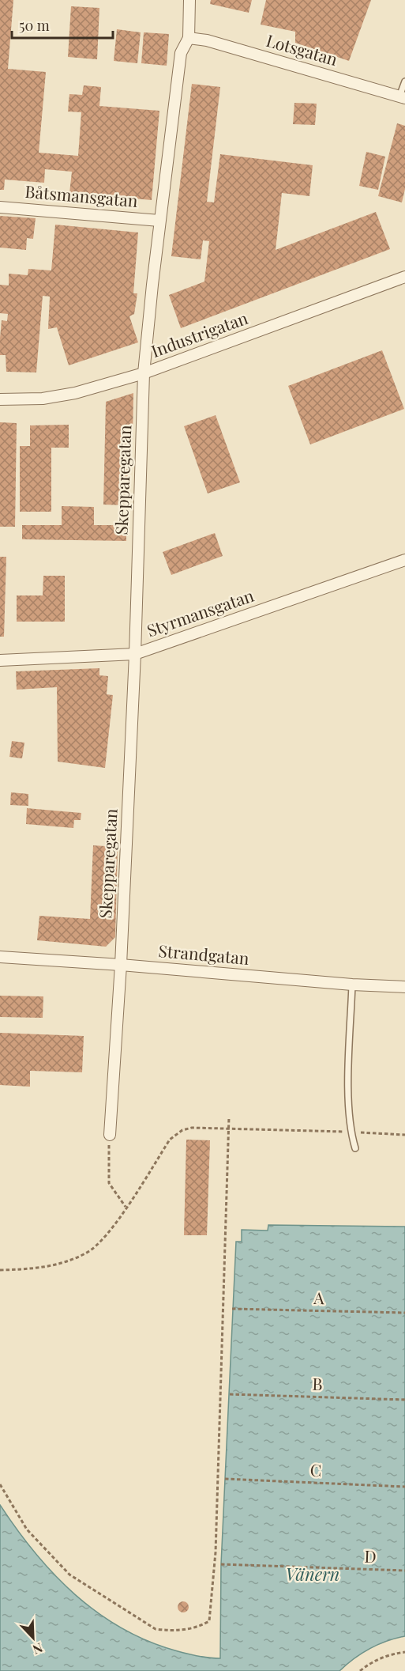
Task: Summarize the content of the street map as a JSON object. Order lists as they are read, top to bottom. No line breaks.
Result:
{"streets":{"street":["Lotsgatan","Båtsmansgatan","Industrigatan","Skepparegatan","Styrmansgatan","Strandgatan"],"path":["A","B","C","D"]},"crossings":[["Lotsgatan","Skepparegatan"],["Båtsmansgatan","Skepparegatan"],["Industrigatan","Skepparegatan"],["Skepparegatan","Styrmansgatan"],["Skepparegatan","Strandgatan"]],"water":["Vänern"],"scale_bar":"50 m","north":"bottom right"}
